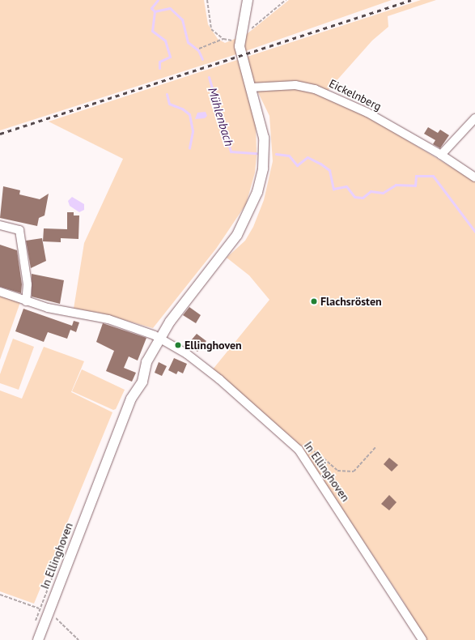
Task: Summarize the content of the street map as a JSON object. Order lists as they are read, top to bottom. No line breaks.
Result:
{"streets":{"street":["Eickelnberg","In Ellinghoven"]},"crossings":[["Eickelnberg","In Ellinghoven"]],"water":["Mühlenbach"],"places":["Flachsrösten","Ellinghoven"]}
